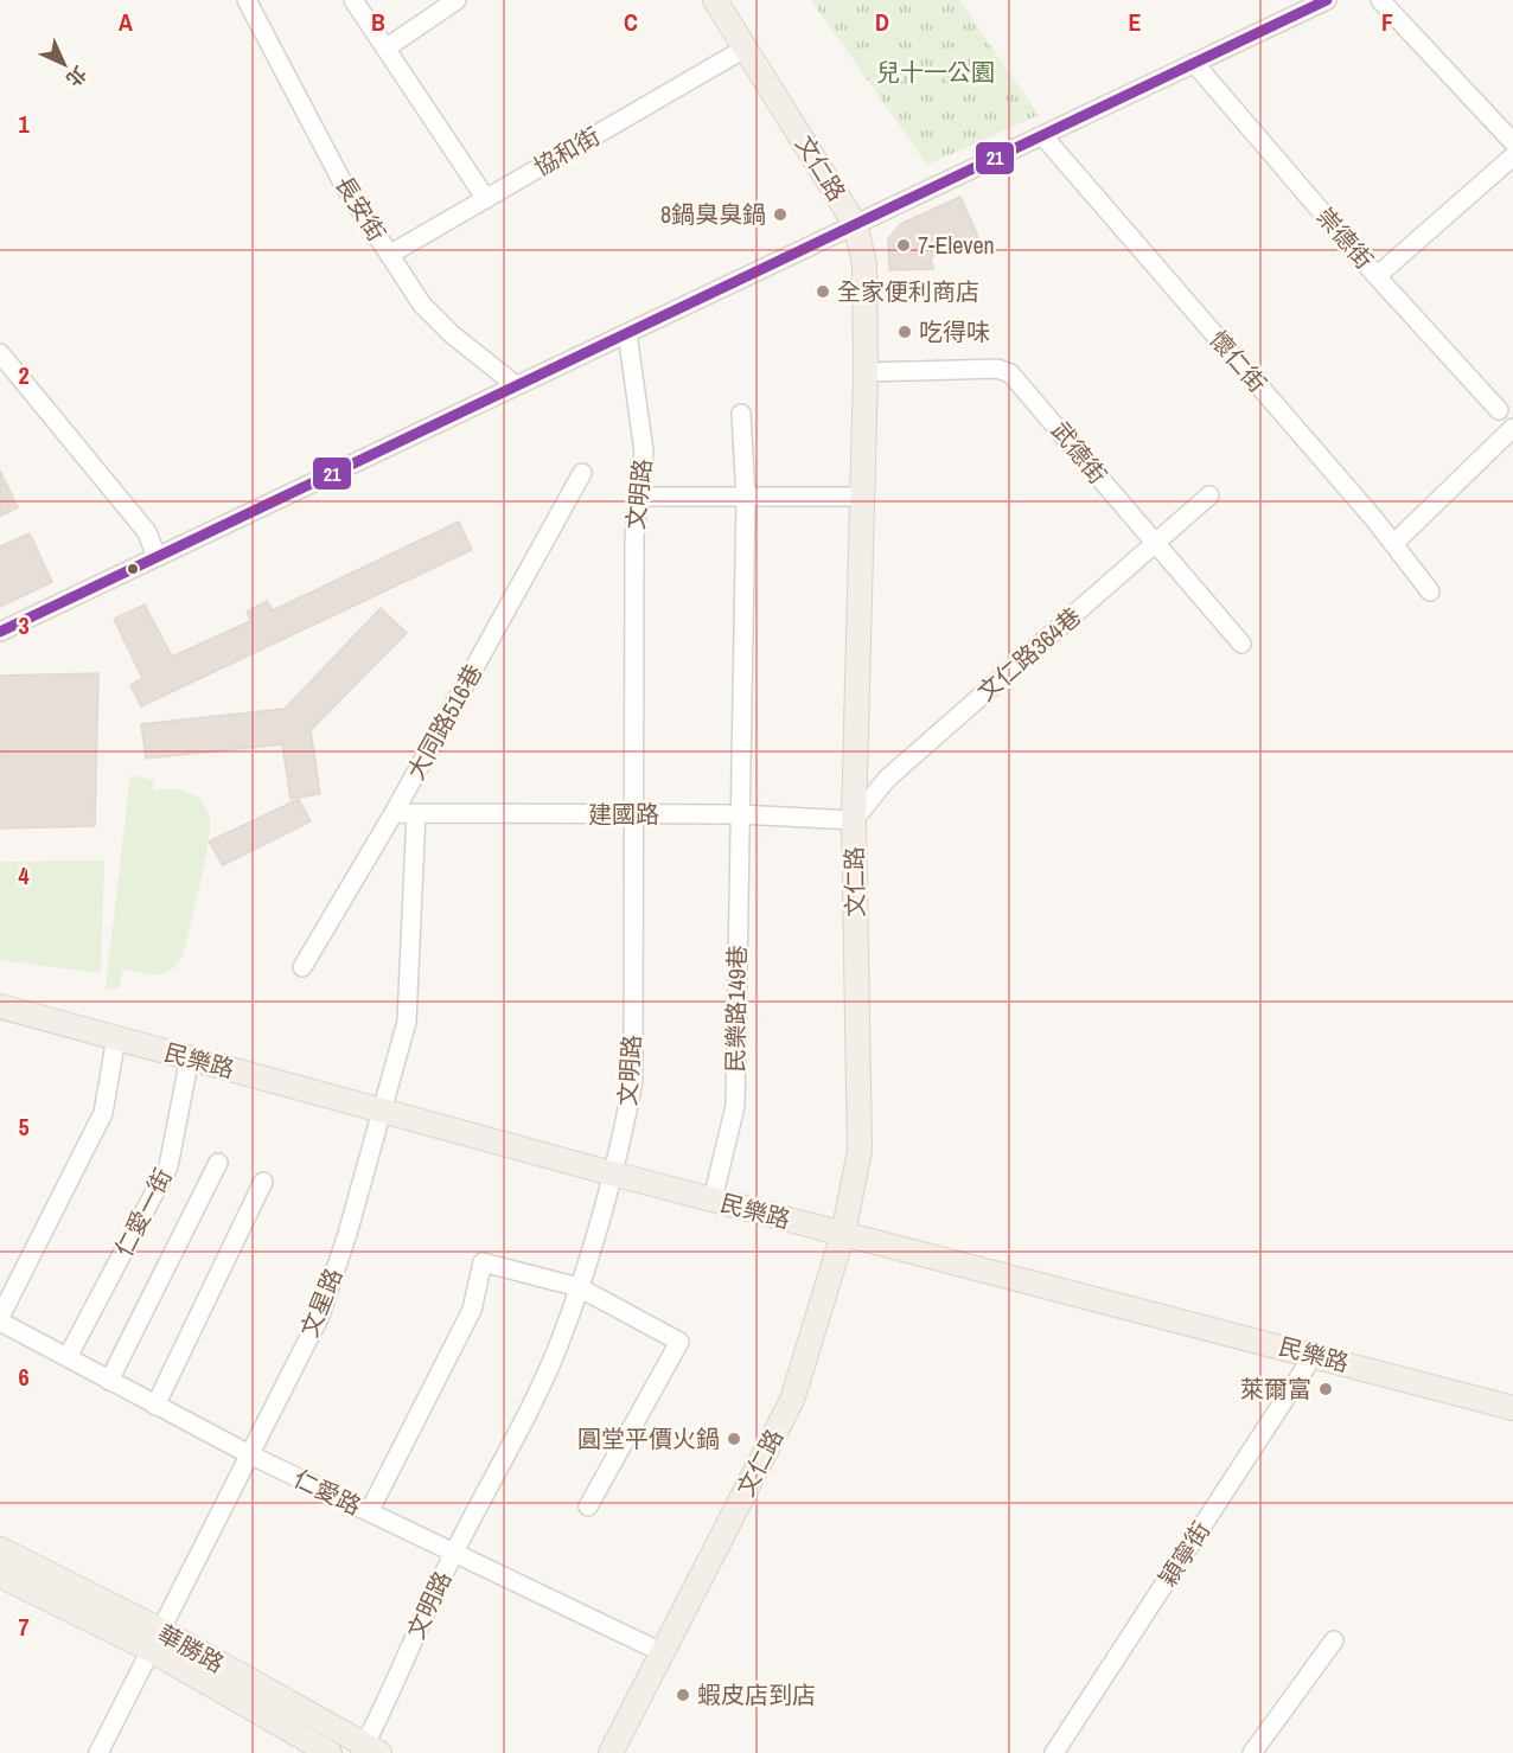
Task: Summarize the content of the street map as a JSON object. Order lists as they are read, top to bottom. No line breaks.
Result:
{"streets":{"main road":["文仁路","民樂路","華勝路"],"street":["協和街","長安街","崇德街","懷仁街","武德街","文明路","文仁路364巷","大同路516巷","建國路","民樂路149巷","仁愛一街","文星路","仁愛路","穎寧街"]},"crossings":[["協和街","文仁路"],["協和街","長安街"],["文仁路","武德街"],["文仁路","文仁路364巷"],["文仁路","建國路"],["文仁路","民樂路"],["文仁路","仁愛路"],["武德街","文仁路364巷"],["文明路","建國路"],["文明路","民樂路"],["文明路","仁愛路"],["文明路","華勝路"],["文仁路364巷","建國路"],["大同路516巷","建國路"],["建國路","民樂路149巷"],["建國路","文星路"],["民樂路149巷","民樂路"],["民樂路","仁愛一街"],["民樂路","文星路"],["民樂路","穎寧街"],["仁愛一街","仁愛路"],["文星路","仁愛路"],["文星路","華勝路"]],"parks":["兒十一公園"],"places":["8鍋臭臭鍋","7-Eleven","全家便利商店","吃得味","萊爾富","圓堂平價火鍋","蝦皮店到店"],"lines":["transit line 21"],"north":"bottom right","grid":{"columns":["A","B","C","D","E","F"],"rows":["1","2","3","4","5","6","7"]}}
